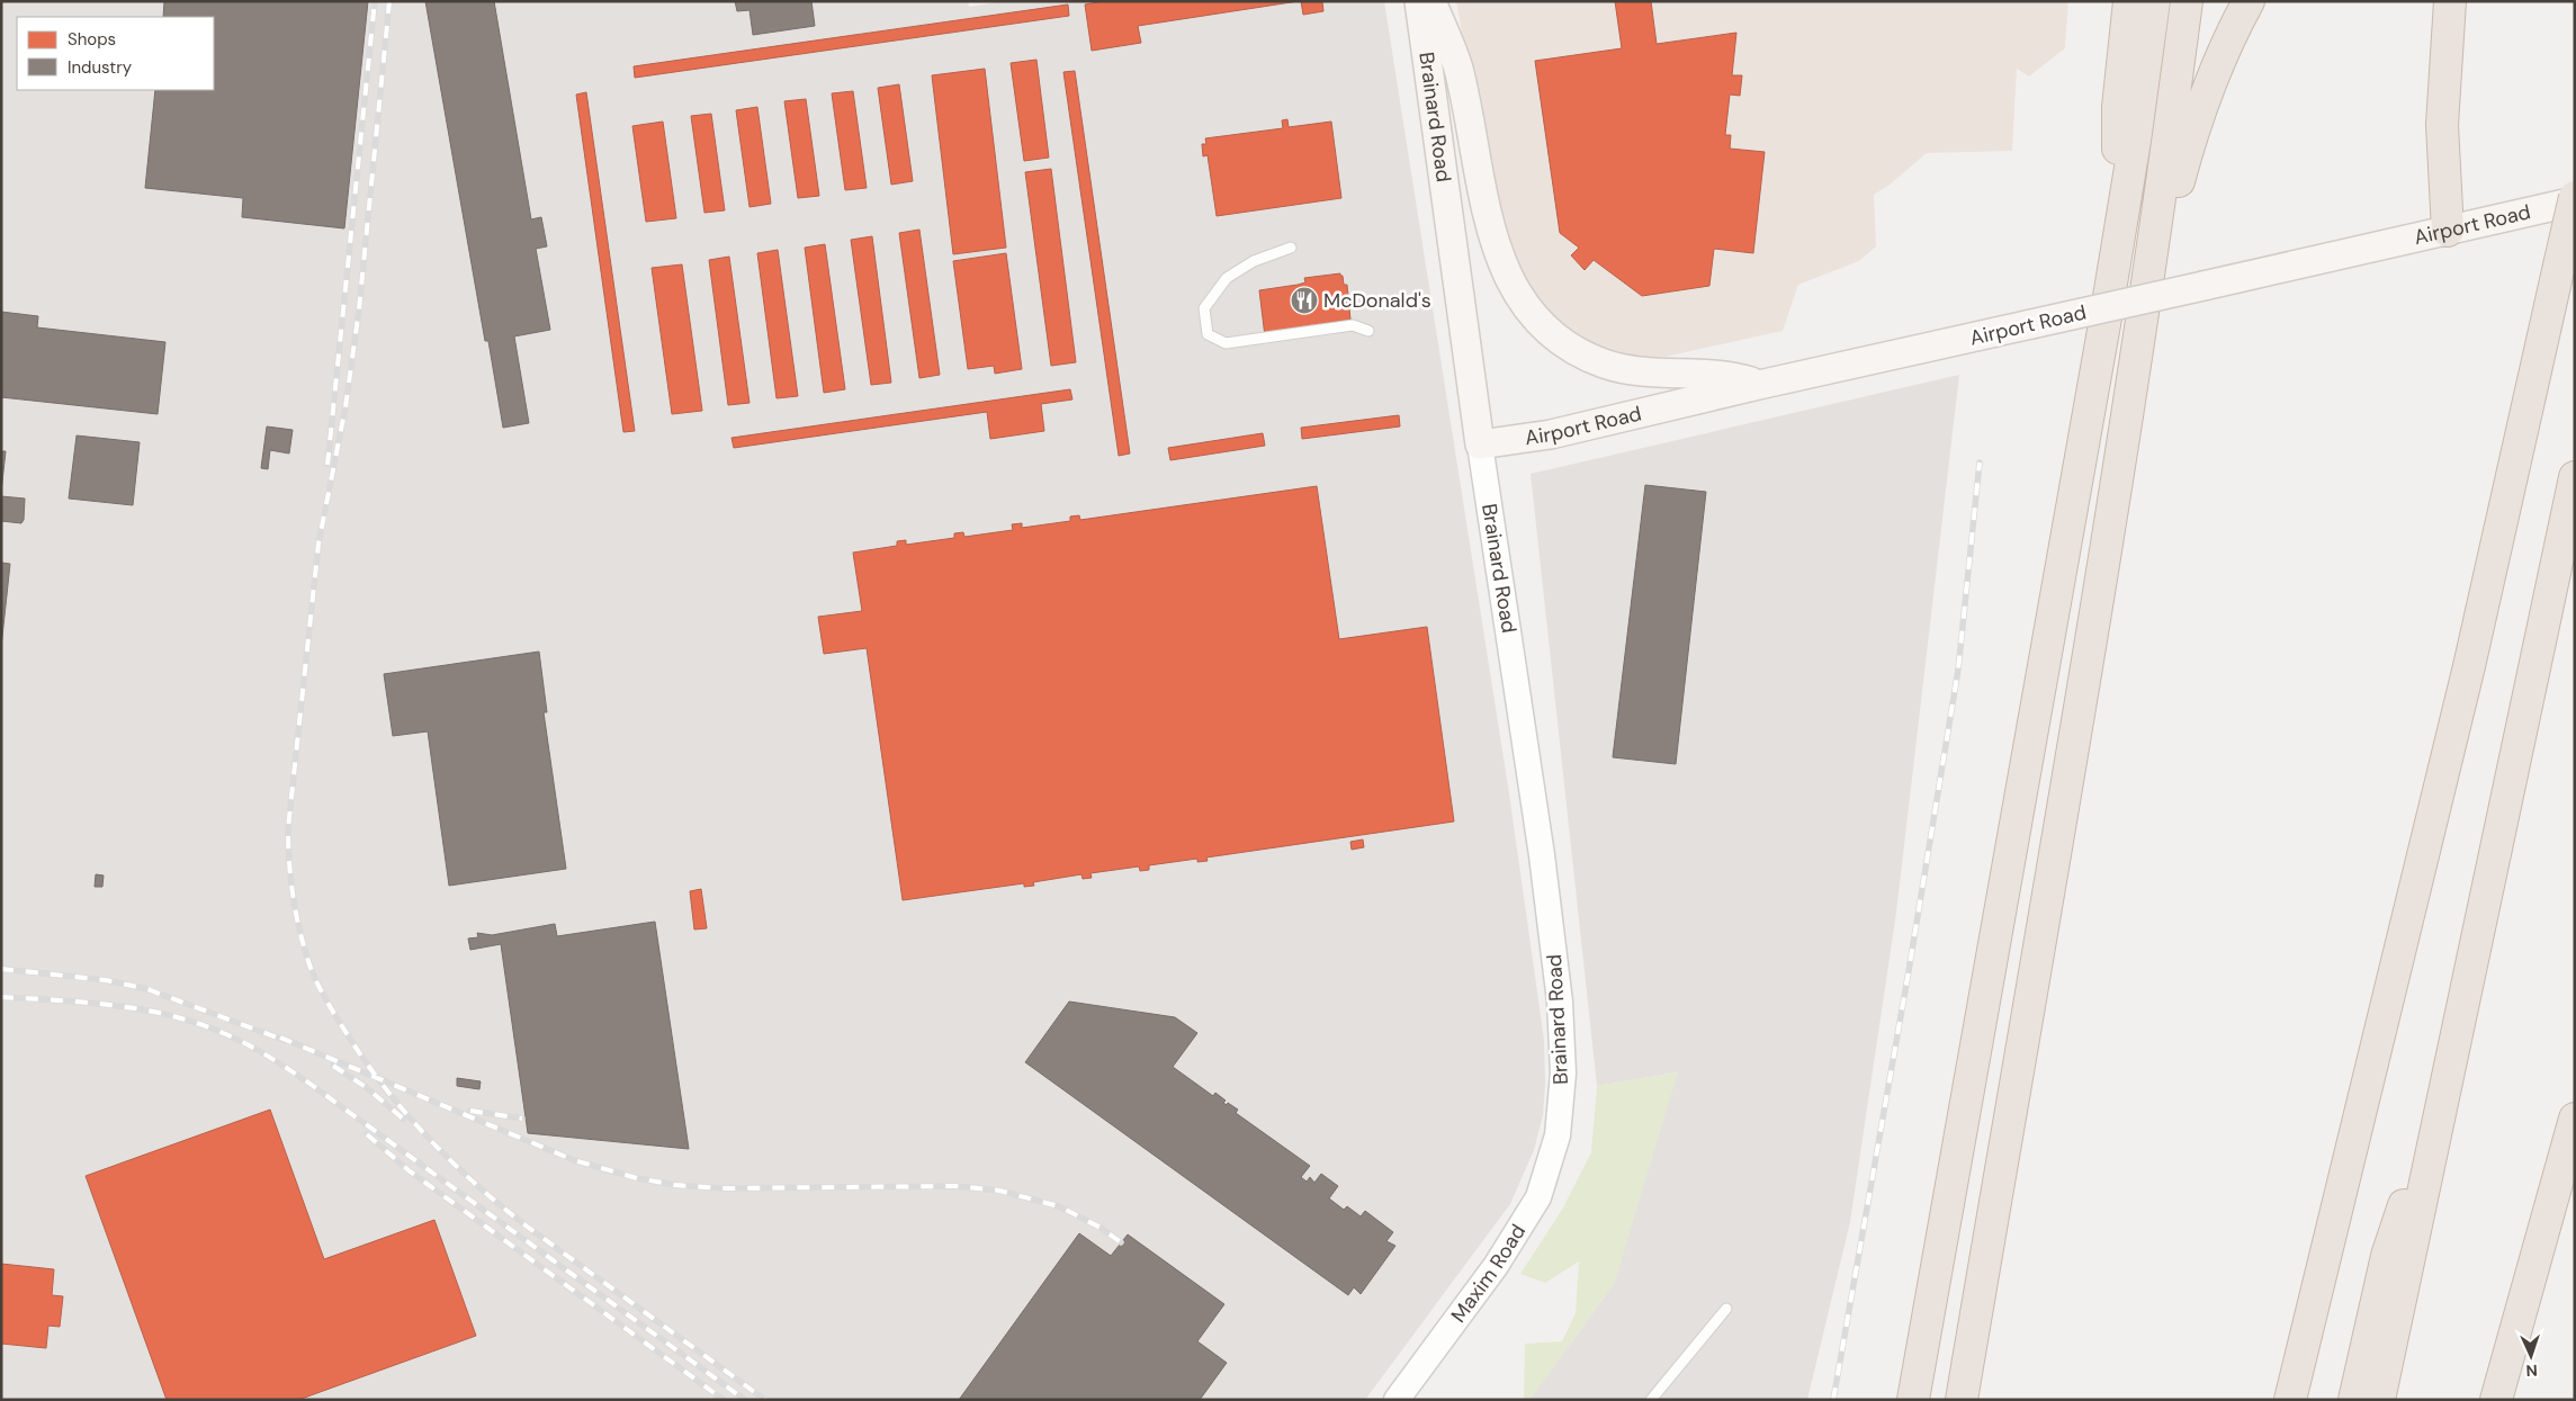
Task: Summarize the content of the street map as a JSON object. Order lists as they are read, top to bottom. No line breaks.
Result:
{"streets":{"main road":["Brainard Road","Airport Road"],"street":["Maxim Road"]},"crossings":[["Brainard Road","Airport Road"],["Brainard Road","Maxim Road"]],"places":{"restaurant":["McDonald's"]},"legend":["Shops","Industry"],"north":"bottom"}
